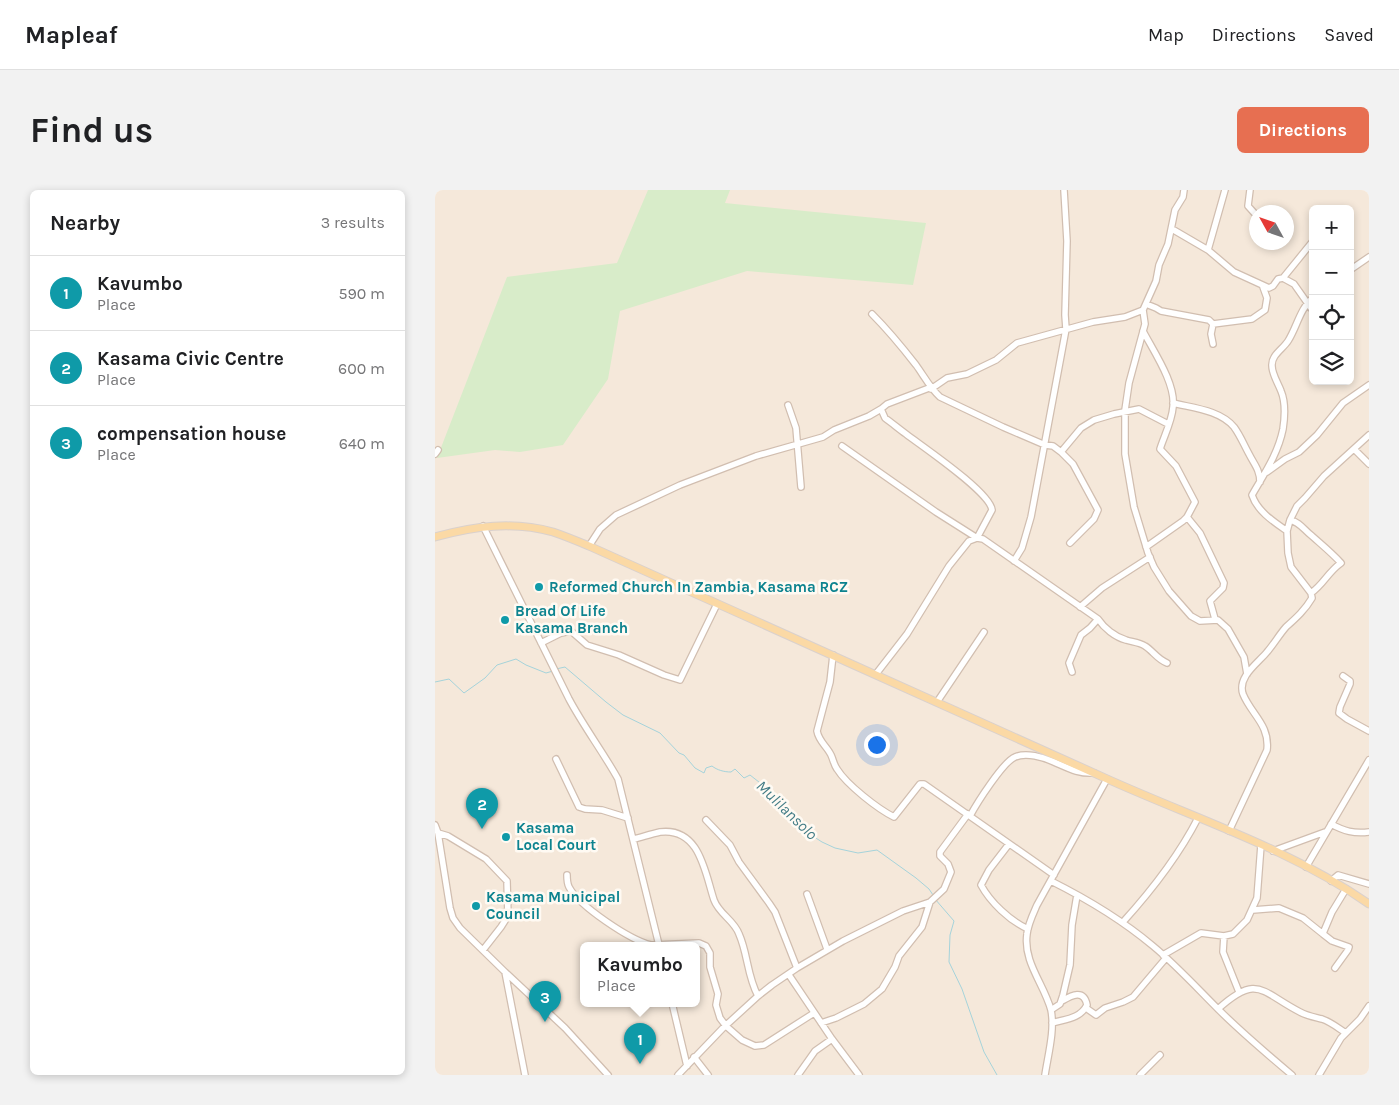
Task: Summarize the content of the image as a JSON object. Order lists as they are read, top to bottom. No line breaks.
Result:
{"water":["Mulilansolo"],"places":["Reformed Church In Zambia, Kasama RCZ","Bread Of Life Kasama Branch","Kasama Local Court","Kasama Municipal Council"],"north":"top left","page":{"header":"Mapleaf","nav":["Map","Directions","Saved"],"buttons":"Directions","title":"Find us","heading":["Nearby","3 results"],"map_buttons":["+","−"],"list":[{"mark":"1","name":"Kavumbo","note":"Place","value":"590 m"},{"mark":"2","name":"Kasama Civic Centre","note":"Place","value":"600 m"},{"mark":"3","name":"compensation house","note":"Place","value":"640 m"}],"pins":["2","3","1"],"popup":["Kavumbo","Place"]}}
